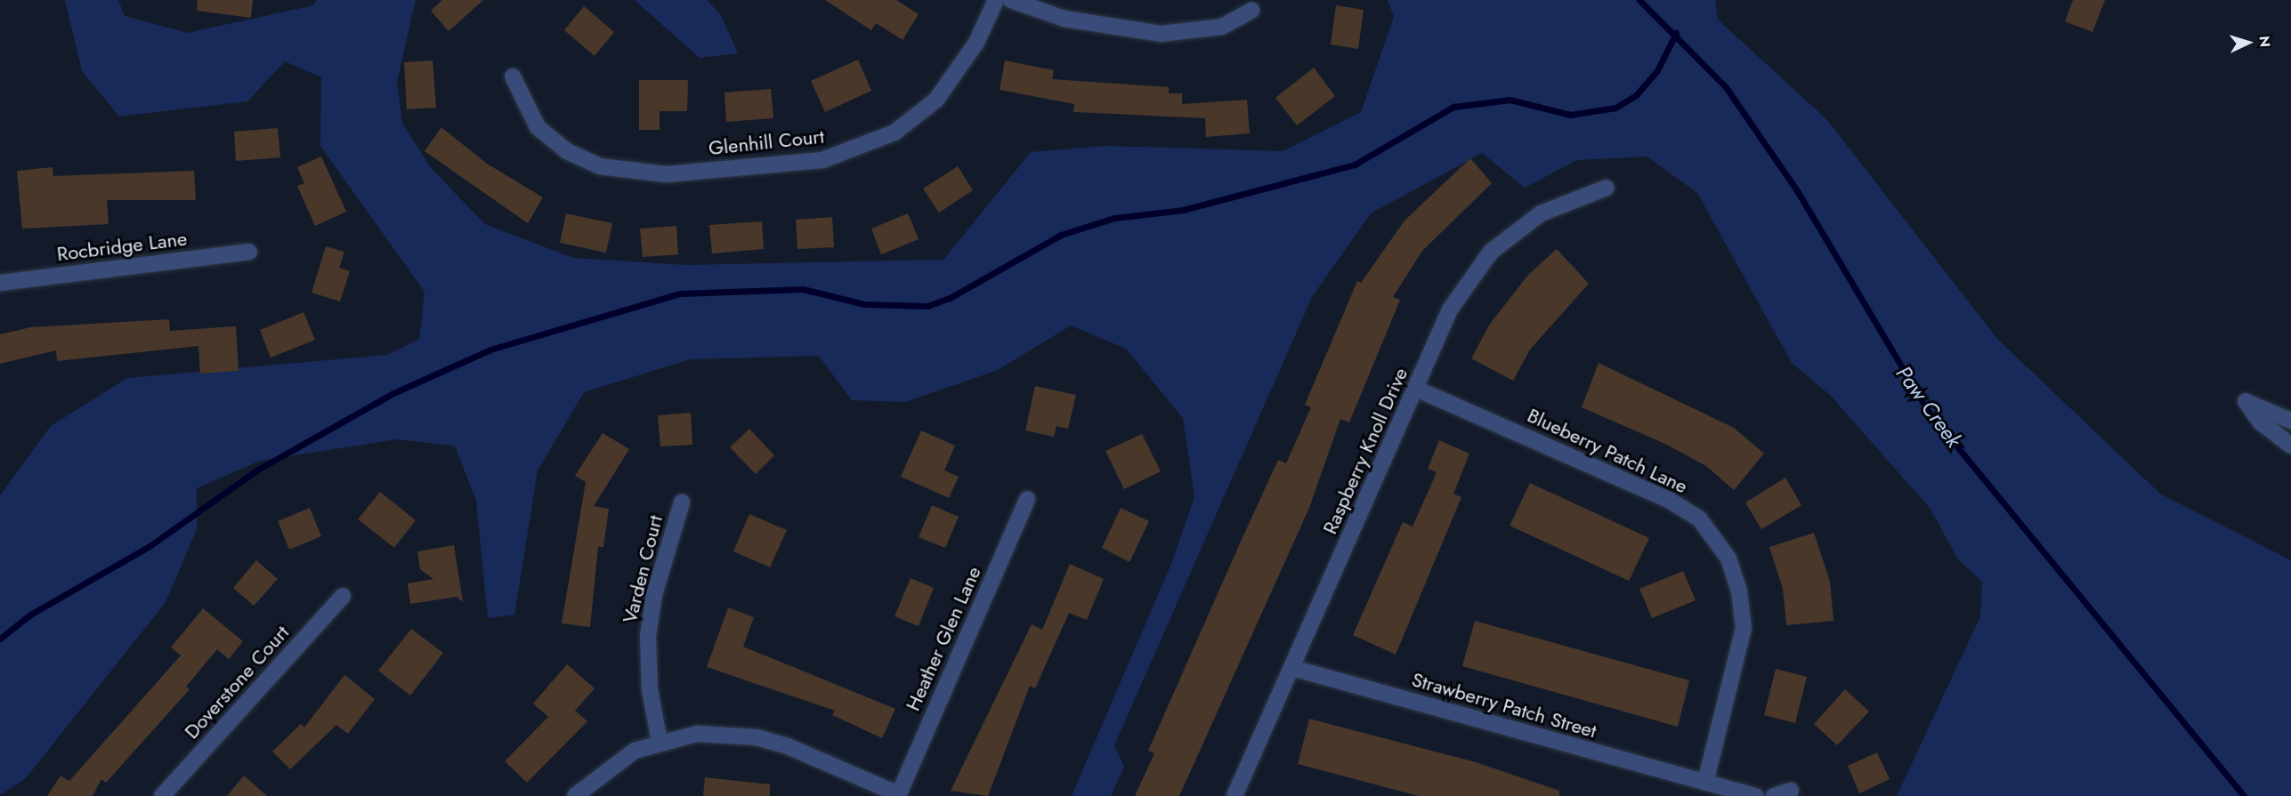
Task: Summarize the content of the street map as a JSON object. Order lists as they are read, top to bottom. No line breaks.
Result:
{"streets":{"street":["Glenhill Court","Rocbridge Lane","Raspberry Knoll Drive","Blueberry Patch Lane","Varden Court","Heather Glen Lane","Doverstone Court","Strawberry Patch Street"]},"crossings":[["Raspberry Knoll Drive","Blueberry Patch Lane"],["Raspberry Knoll Drive","Strawberry Patch Street"],["Blueberry Patch Lane","Strawberry Patch Street"]],"water":["Paw Creek"],"north":"right"}
